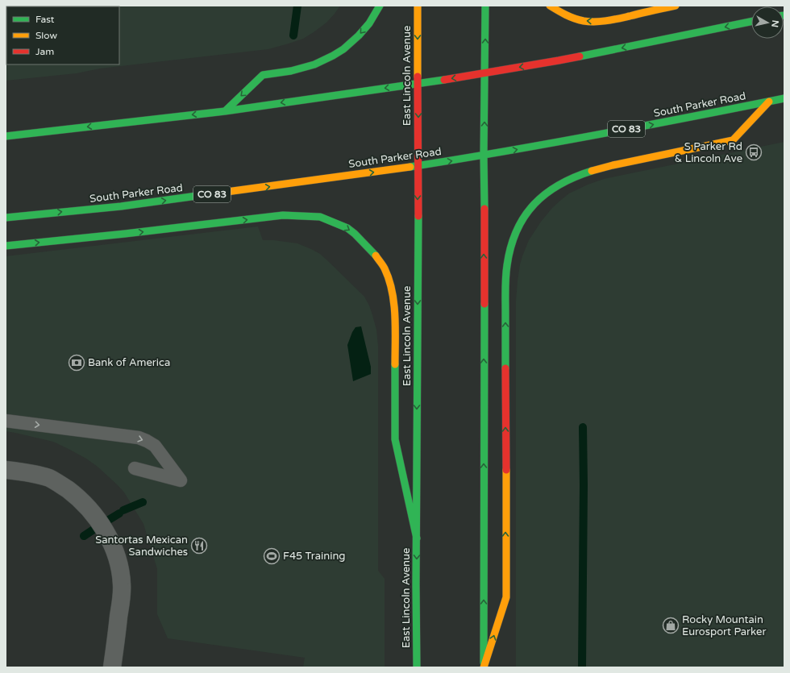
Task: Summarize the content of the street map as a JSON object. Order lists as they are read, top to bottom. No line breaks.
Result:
{"streets":{"main road":["East Lincoln Avenue","South Parker Road","CO 83"]},"crossings":[["East Lincoln Avenue","South Parker Road"]],"one_way":["East Lincoln Avenue","South Parker Road"],"places":{"bus stop":["S Parker Rd & Lincoln Ave"],"bank":["Bank of America"],"restaurant":["Santortas Mexican Sandwiches"],"sports":["F45 Training"],"shop":["Rocky Mountain Eurosport Parker"]},"legend":["Fast","Slow","Jam"],"north":"right"}
